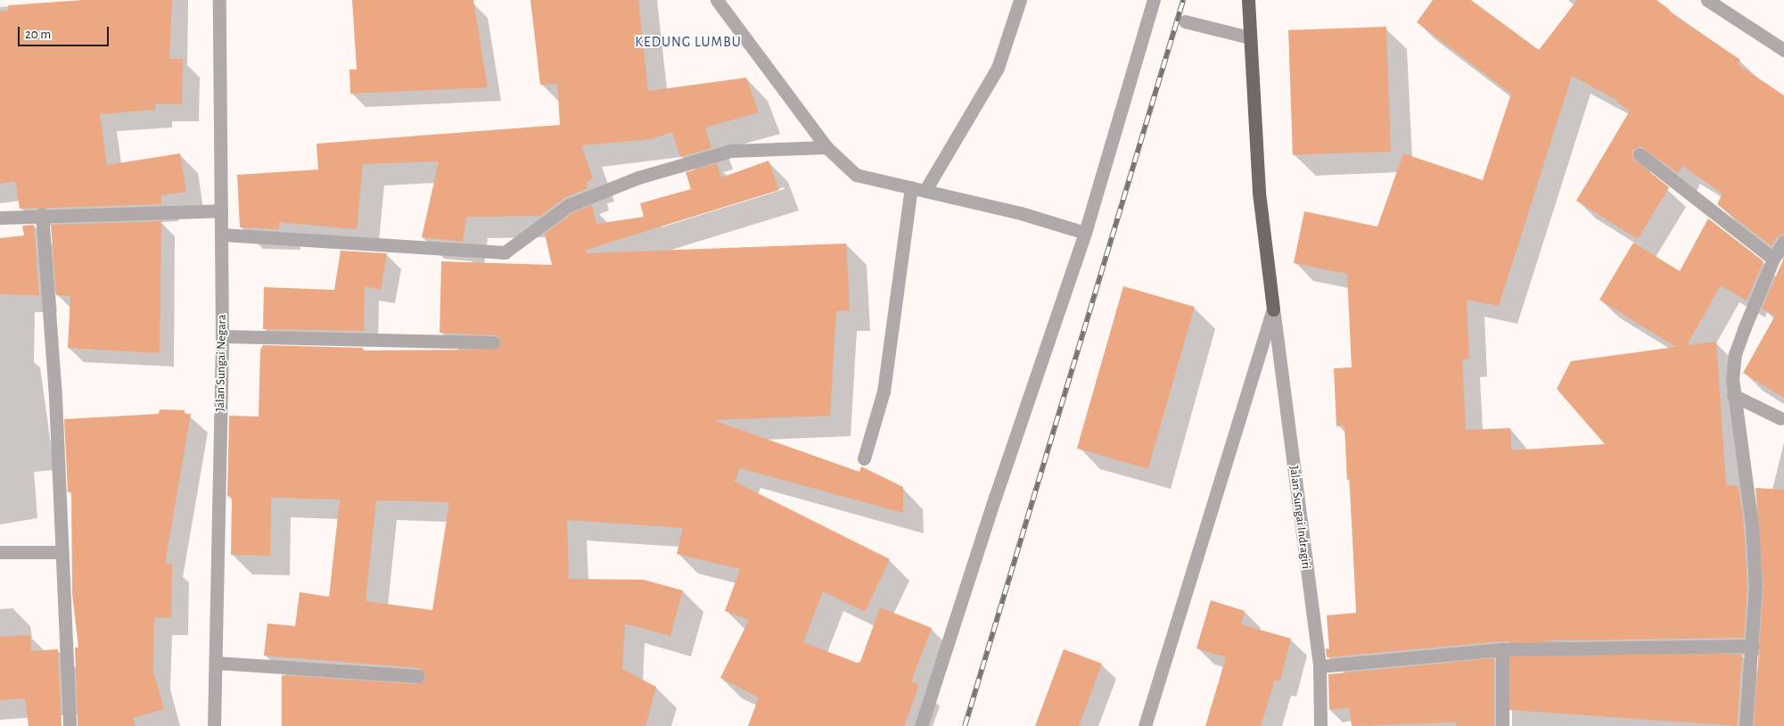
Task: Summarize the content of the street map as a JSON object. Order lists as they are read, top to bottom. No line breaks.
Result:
{"streets":{"street":["Jalan Sungai Negara","Jalan Sungai Indragiri"]},"districts":["KEDUNG LUMBU"],"scale_bar":"20 m"}
